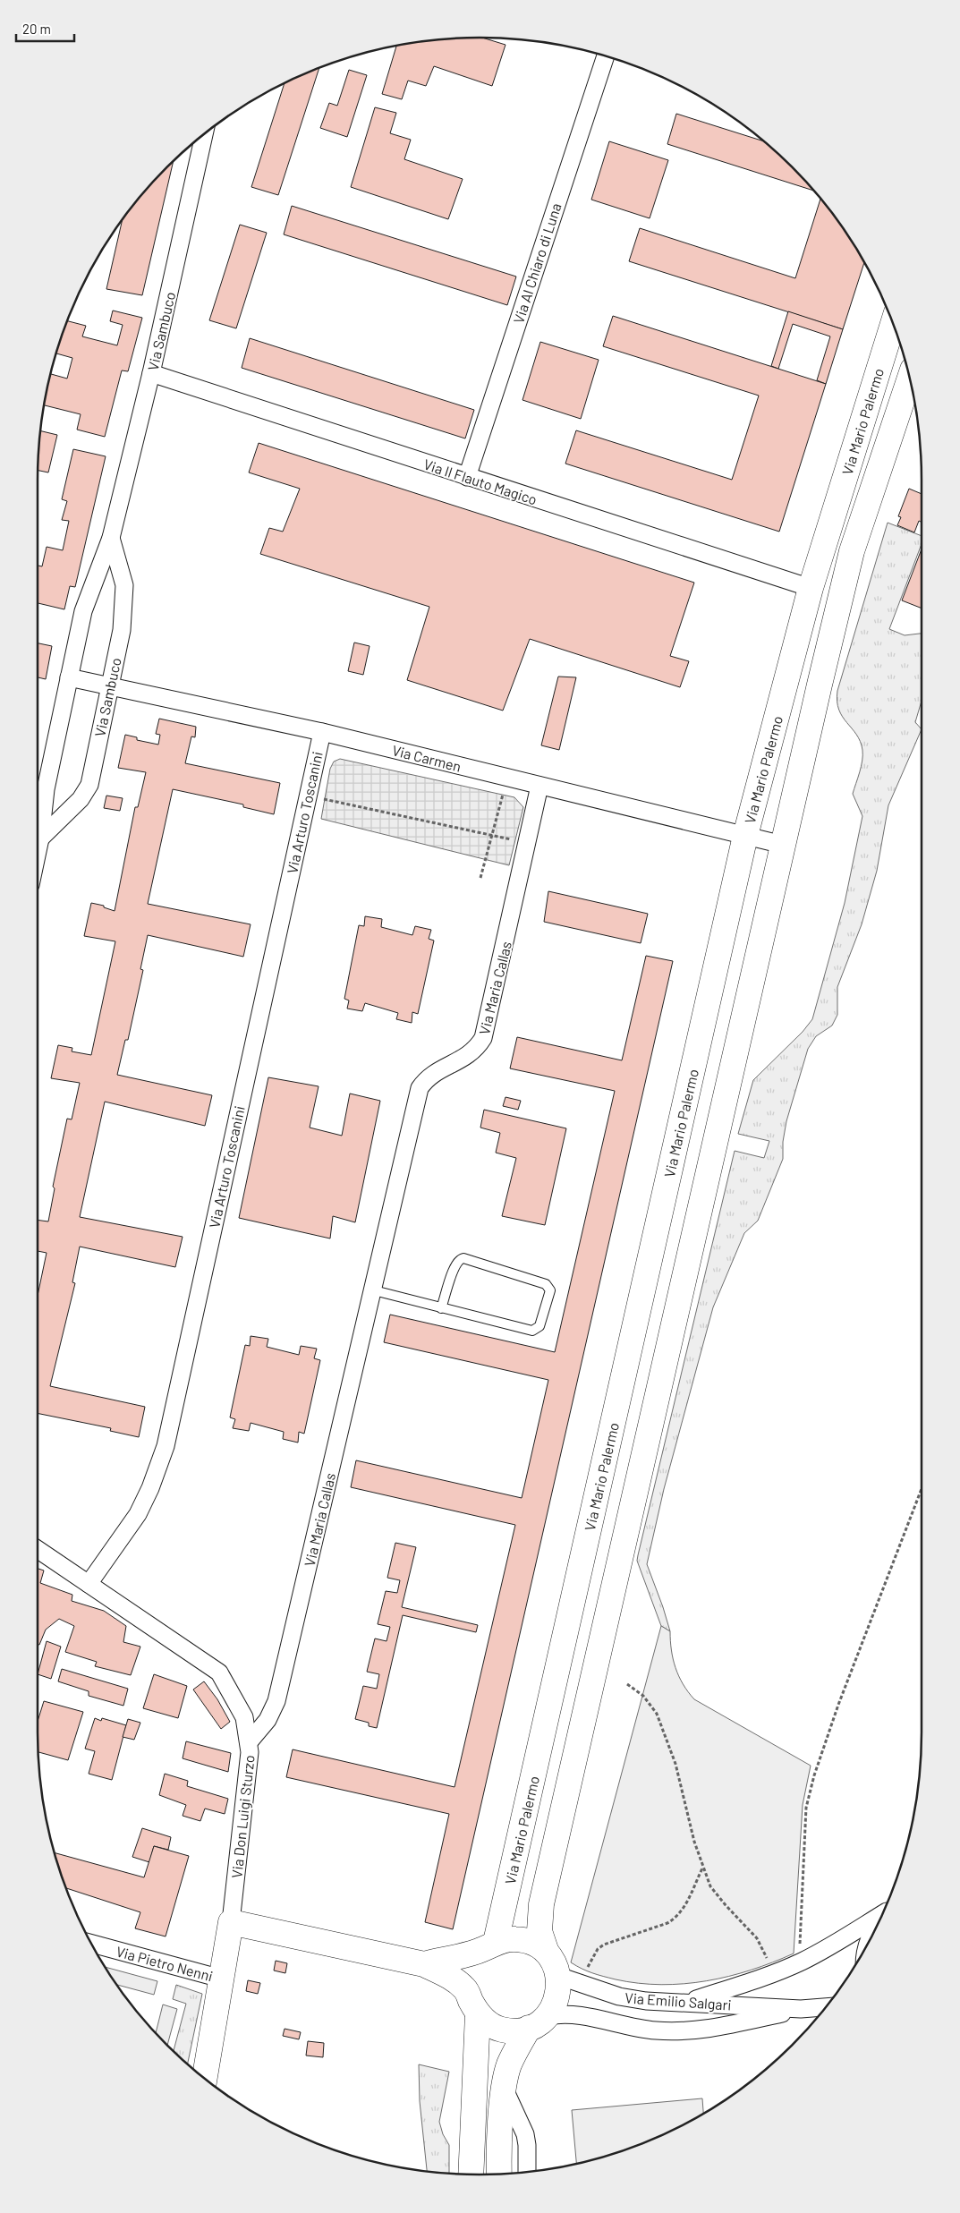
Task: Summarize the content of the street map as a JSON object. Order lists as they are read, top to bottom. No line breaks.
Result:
{"streets":{"street":["Via Al Chiaro di Luna","Via Sambuco","Via Mario Palermo","Via Il Flauto Magico","Via Carmen","Via Arturo Toscanini","Via Maria Callas","Via Don Luigi Sturzo","Via Pietro Nenni","Via Emilio Salgari"]},"crossings":[["Via Al Chiaro di Luna","Via Il Flauto Magico"],["Via Sambuco","Via Il Flauto Magico"],["Via Sambuco","Via Carmen"],["Via Mario Palermo","Via Il Flauto Magico"],["Via Mario Palermo","Via Carmen"],["Via Mario Palermo","Via Emilio Salgari"],["Via Carmen","Via Arturo Toscanini"],["Via Carmen","Via Maria Callas"],["Via Arturo Toscanini","Via Don Luigi Sturzo"],["Via Maria Callas","Via Don Luigi Sturzo"],["Via Don Luigi Sturzo","Via Pietro Nenni"]],"scale_bar":"20 m"}
